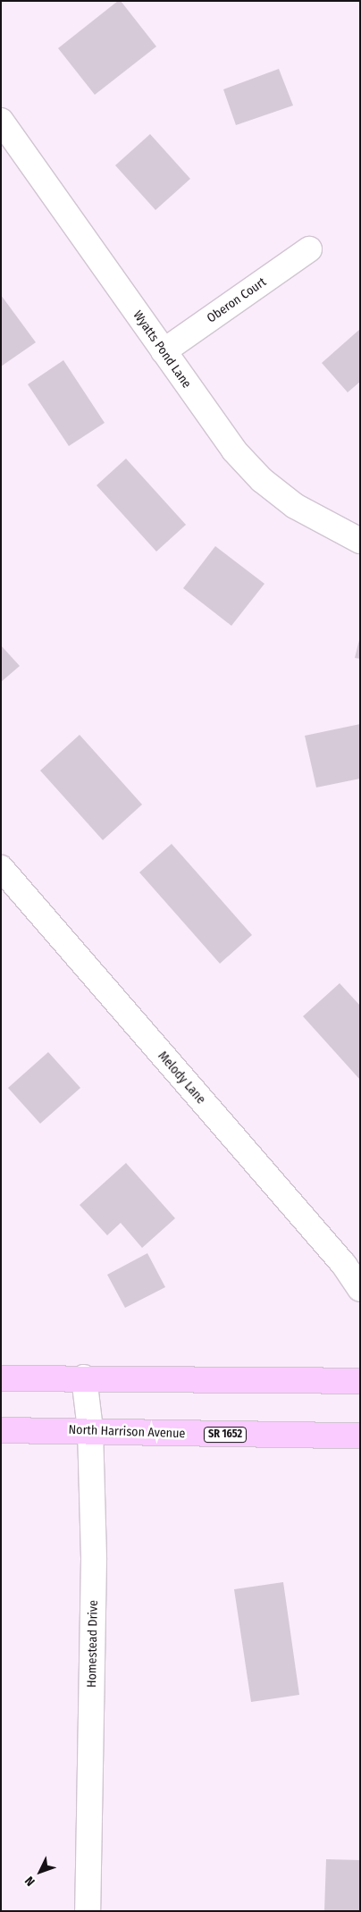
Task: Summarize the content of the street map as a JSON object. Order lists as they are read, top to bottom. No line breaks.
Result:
{"streets":{"main road":["North Harrison Avenue","SR 1652"],"street":["Oberon Court","Wyatts Pond Lane","Melody Lane","Homestead Drive"]},"crossings":[["Oberon Court","Wyatts Pond Lane"],["North Harrison Avenue","Homestead Drive"]],"north":"bottom left"}
